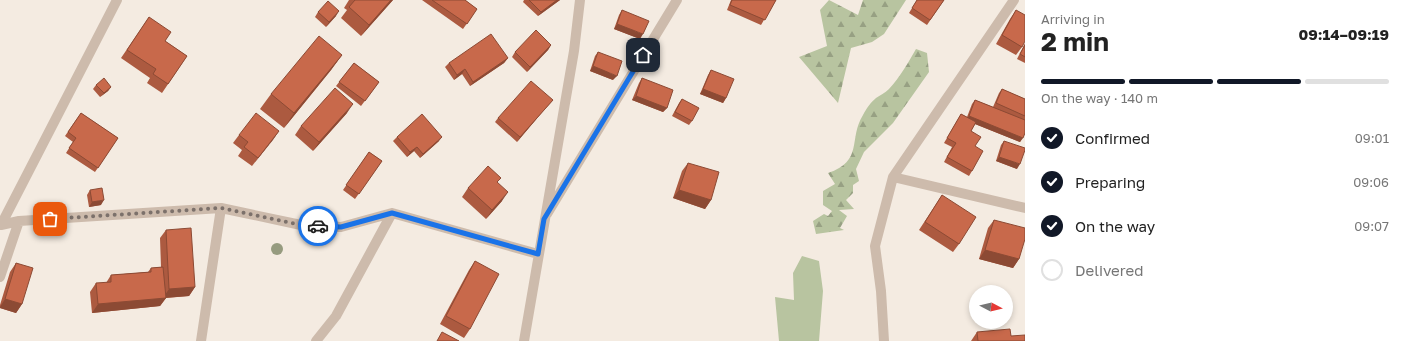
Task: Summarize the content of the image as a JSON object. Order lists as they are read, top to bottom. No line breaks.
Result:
{"north":"right","page":{"heading":["2 min","Arriving in","09:14–09:19"],"bar":"On the way · 140 m","list":[["Confirmed","09:01"],["Preparing","09:06"],["On the way","09:07"],"Delivered"]}}
